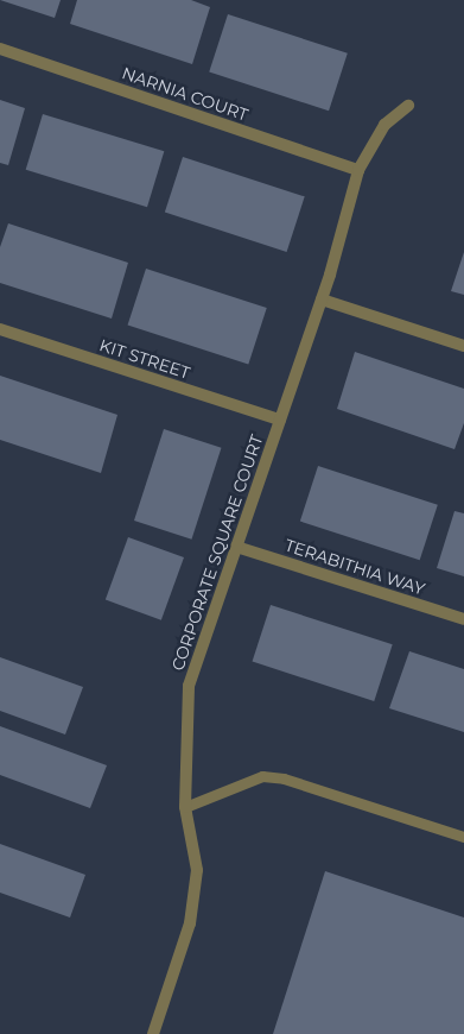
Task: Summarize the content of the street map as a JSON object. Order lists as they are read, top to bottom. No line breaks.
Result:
{"streets":{"street":["NARNIA COURT","KIT STREET","CORPORATE SQUARE COURT","TERABITHIA WAY"]},"crossings":[["NARNIA COURT","CORPORATE SQUARE COURT"],["KIT STREET","CORPORATE SQUARE COURT"],["CORPORATE SQUARE COURT","TERABITHIA WAY"]]}
